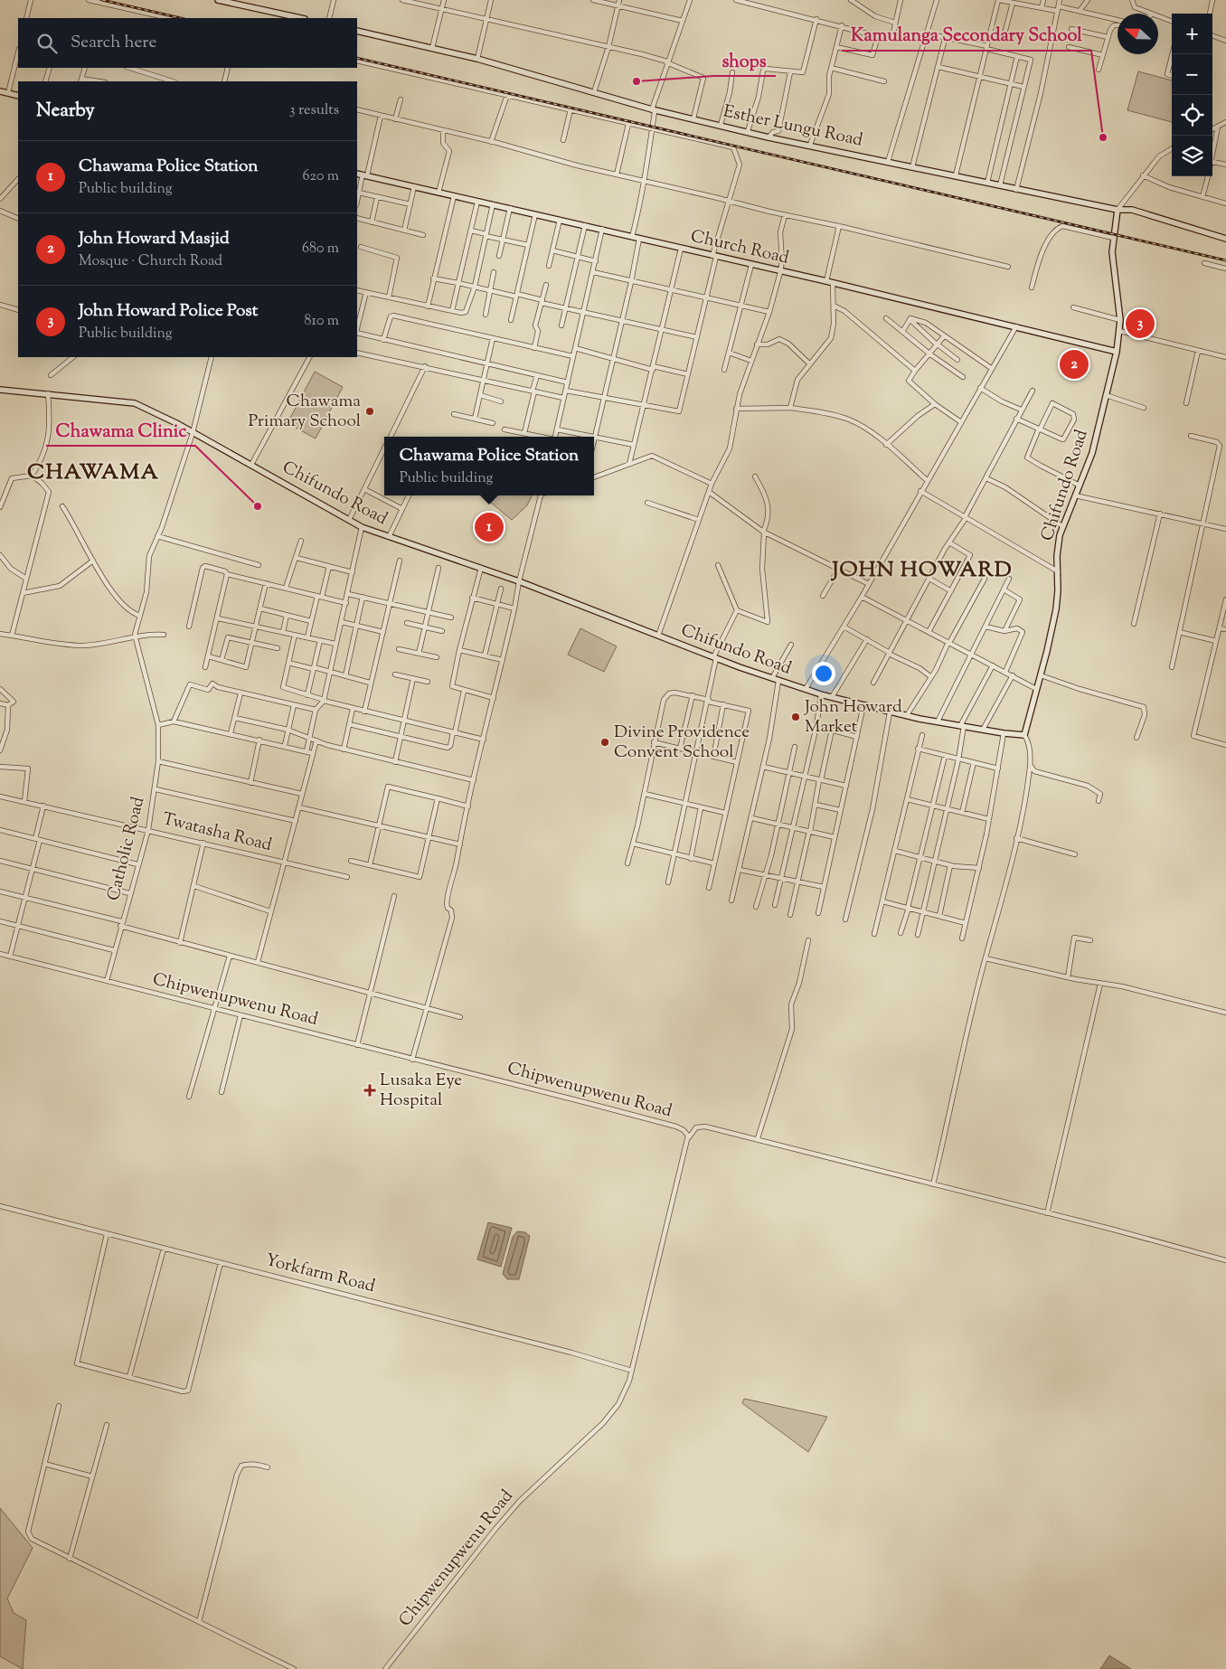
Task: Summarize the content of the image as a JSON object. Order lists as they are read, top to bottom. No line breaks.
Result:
{"streets":{"street":["Esther Lungu Road","Church Road","Chifundo Road","Twatasha Road","Catholic Road","Chipwenupwenu Road","Yorkfarm Road"]},"crossings":[["Esther Lungu Road","Chifundo Road"],["Church Road","Chifundo Road"],["Chifundo Road","Catholic Road"],["Twatasha Road","Catholic Road"],["Catholic Road","Chipwenupwenu Road"],["Chipwenupwenu Road","Yorkfarm Road"]],"districts":["CHAWAMA","JOHN HOWARD"],"places":{"other":["shops","Kamulanga Secondary School","Chawama Primary School","Chawama Clinic","John Howard Market","Divine Providence Convent School"],"health":["Lusaka Eye Hospital"]},"north":"left","page":{"map_buttons":["+","−"],"search":"Search here","heading":["Nearby","3 results"],"list":[{"mark":"1","name":"Chawama Police Station","note":"Public building","value":"620 m"},{"mark":"2","name":"John Howard Masjid","note":"Mosque · Church Road","value":"680 m"},{"mark":"3","name":"John Howard Police Post","note":"Public building","value":"810 m"}],"pins":["3","2","1"],"popup":["Chawama Police Station","Public building"]}}
